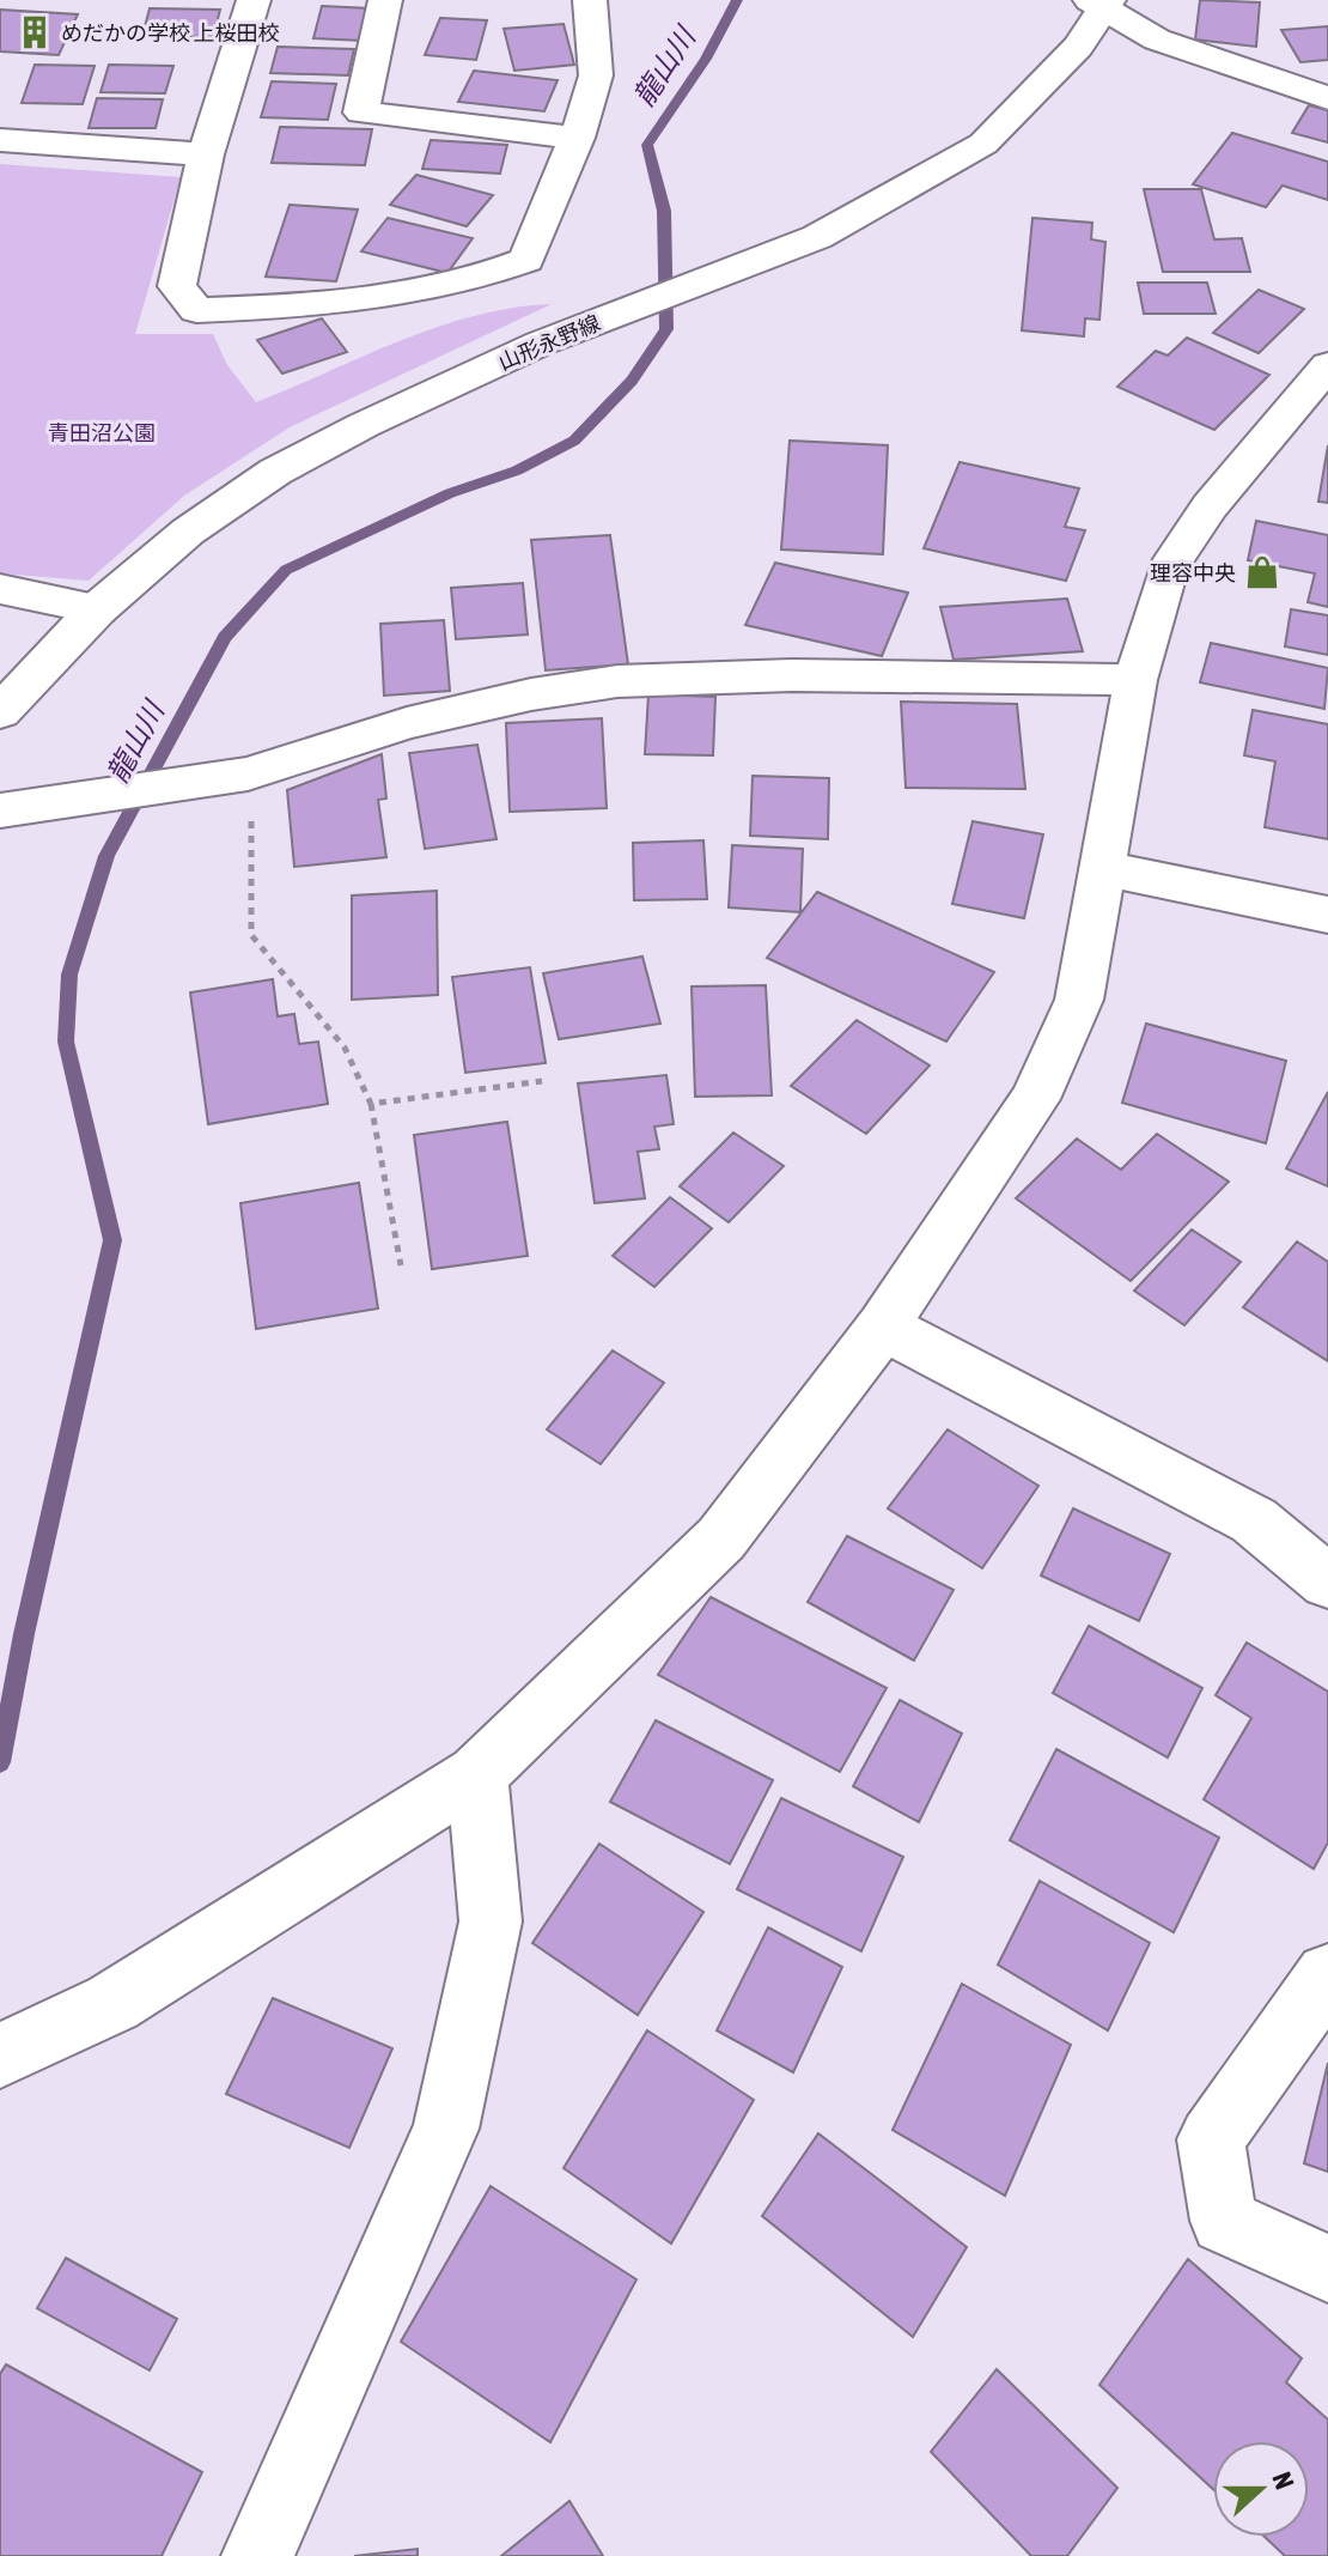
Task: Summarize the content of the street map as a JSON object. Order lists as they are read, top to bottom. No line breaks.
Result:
{"streets":{"street":["山形永野線"]},"water":["龍山川"],"parks":["青田沼公園"],"places":{"building":["めだかの学校 上桜田校"],"shop":["理容中央"]},"north":"right"}
